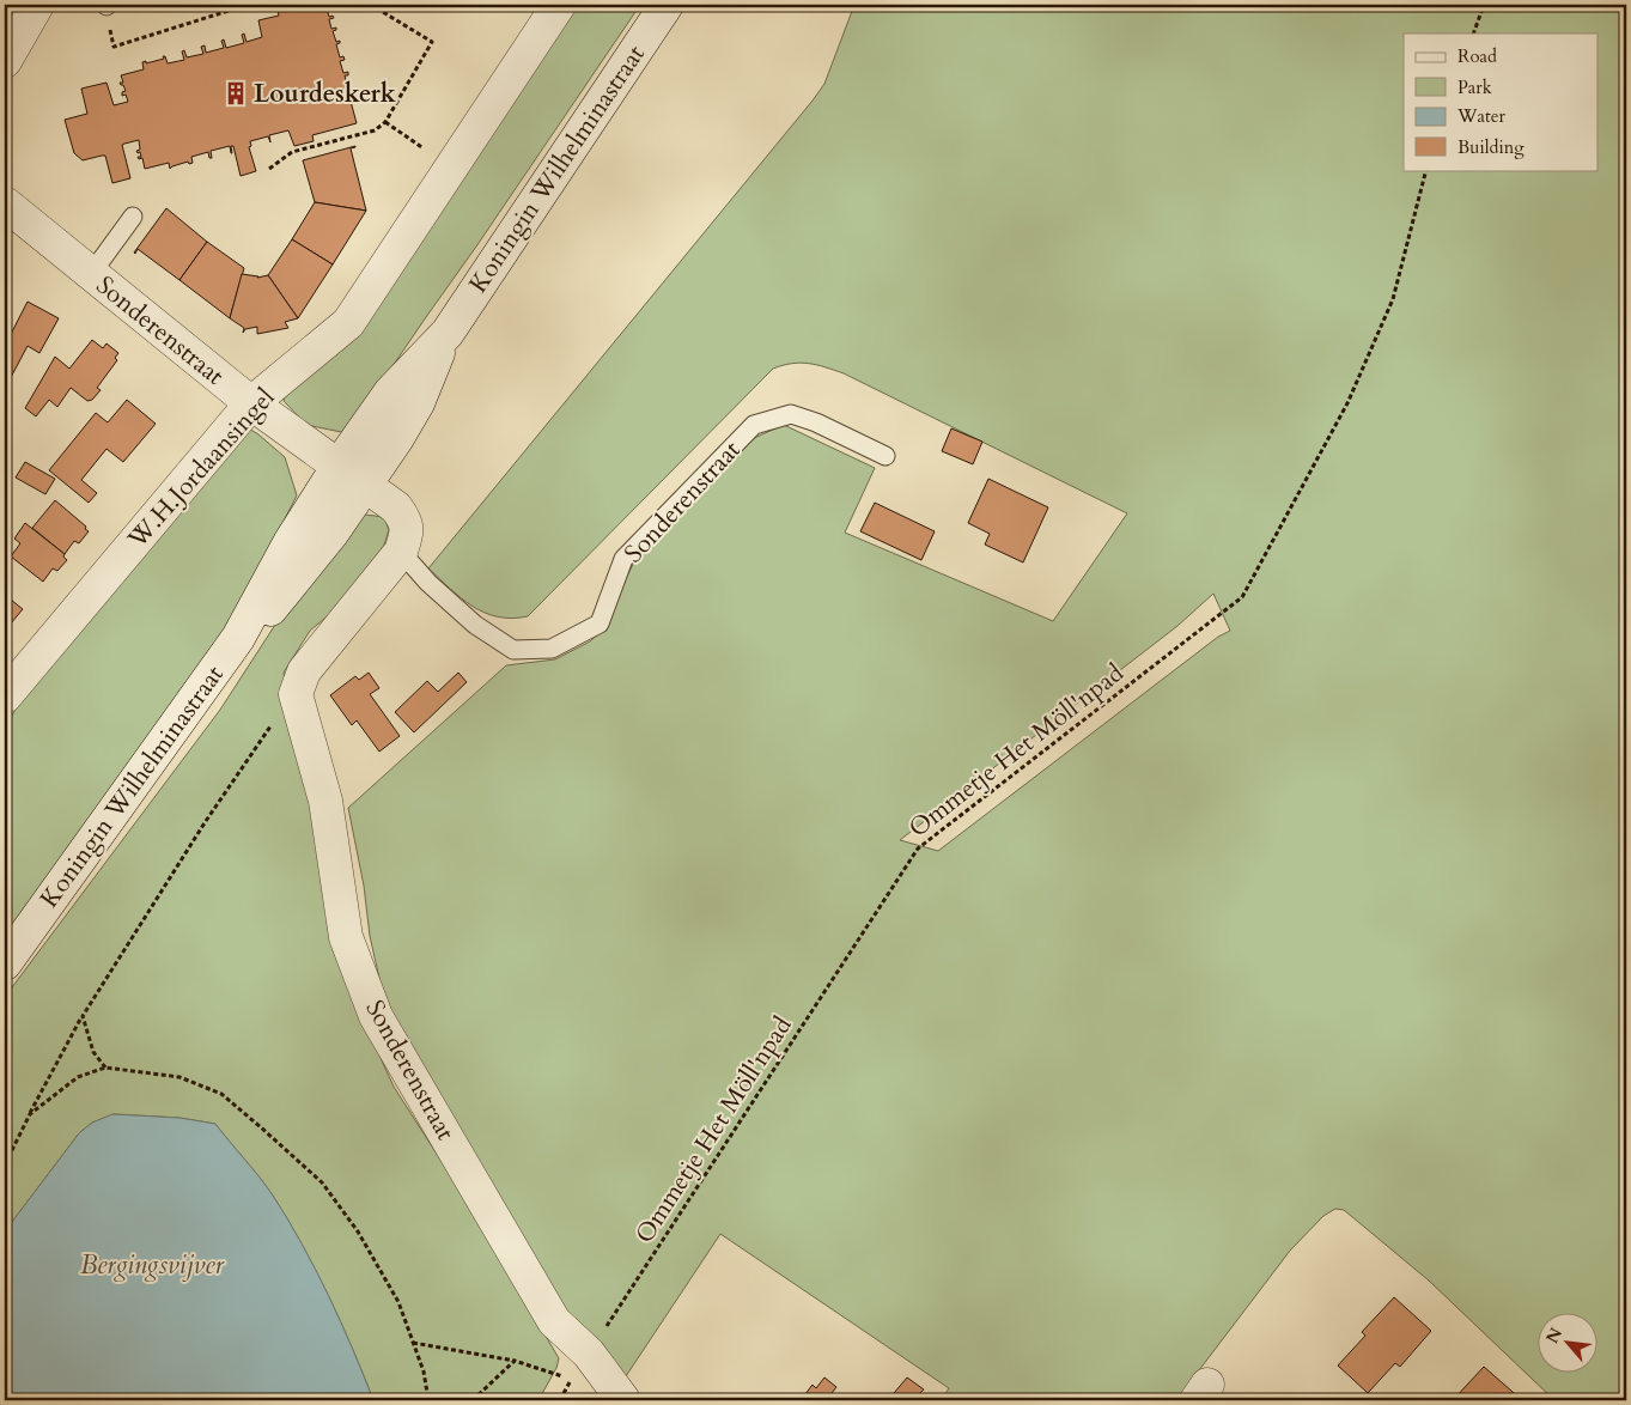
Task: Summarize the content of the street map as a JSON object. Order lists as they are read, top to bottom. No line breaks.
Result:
{"streets":{"street":["Koningin Wilhelminastraat","Sonderenstraat","W.H.Jordaansingel"],"path":["Ommetje Het Möll'npad"]},"crossings":[["Koningin Wilhelminastraat","Sonderenstraat"],["Sonderenstraat","W.H.Jordaansingel"],["Sonderenstraat","Ommetje Het Möll'npad"]],"water":["Bergingsvijver"],"places":{"building":["Lourdeskerk"]},"legend":["Road","Park","Water","Building"],"north":"top left"}
